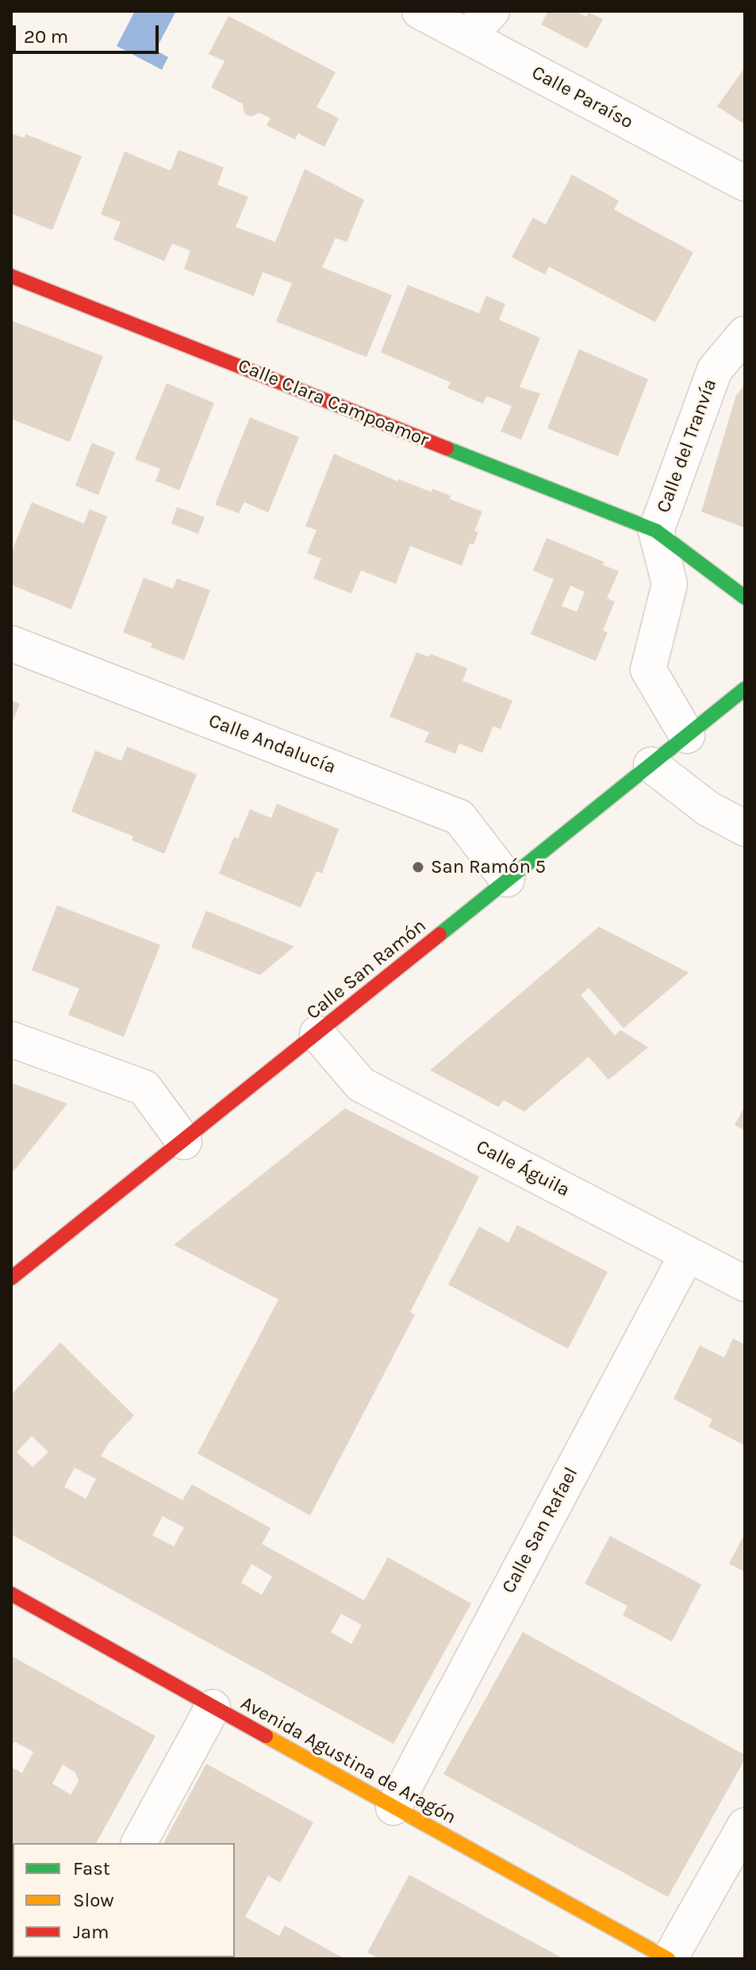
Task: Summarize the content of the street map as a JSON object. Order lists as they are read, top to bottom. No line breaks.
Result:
{"streets":{"street":["Calle Paraíso","Calle Clara Campoamor","Calle del Tranvía","Calle Andalucía","Calle San Ramón","Calle Águila","Calle San Rafael","Avenida Agustina de Aragón"]},"crossings":[["Calle Clara Campoamor","Calle del Tranvía"],["Calle Andalucía","Calle San Ramón"],["Calle San Ramón","Calle Águila"],["Calle Águila","Calle San Rafael"],["Calle San Rafael","Avenida Agustina de Aragón"]],"places":["San Ramón 5"],"legend":["Fast","Slow","Jam"],"scale_bar":"20 m"}
